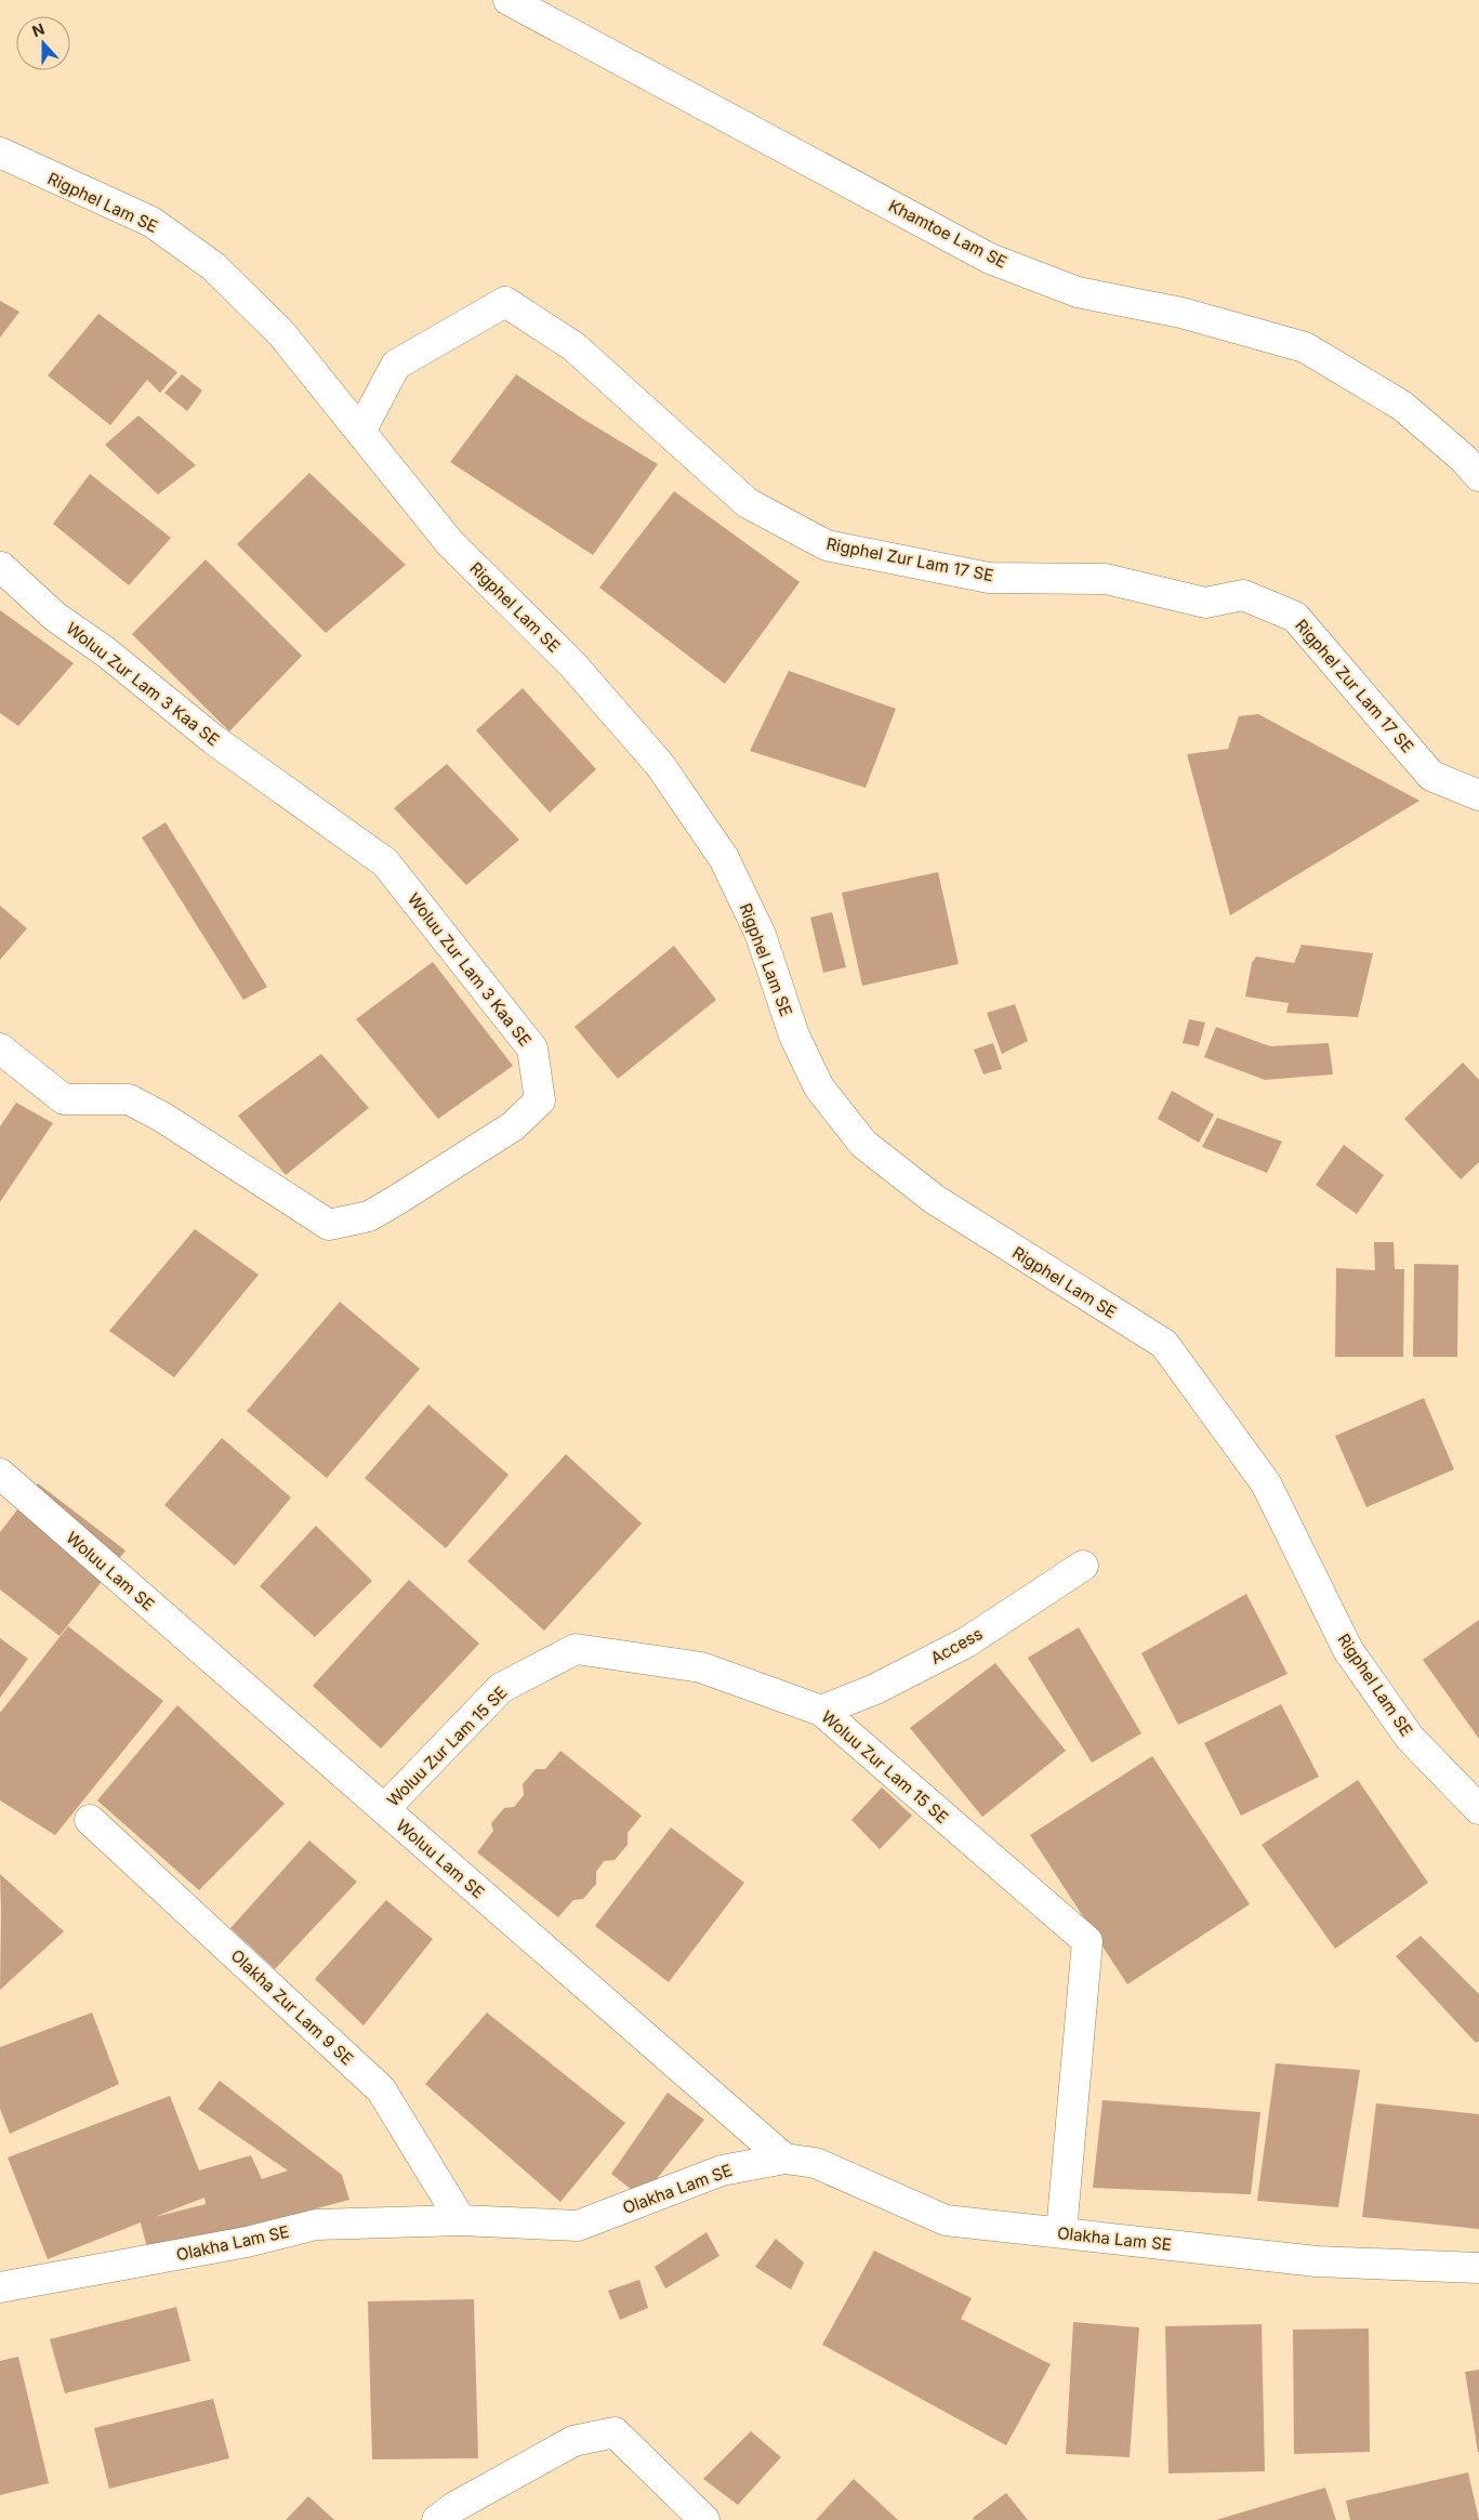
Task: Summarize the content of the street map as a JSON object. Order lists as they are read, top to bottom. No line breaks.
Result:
{"streets":{"street":["Rigphel Lam SE","Khamtoe Lam SE","Rigphel Zur Lam 17 SE","Woluu Zur Lam 3 Kaa SE","Woluu Lam SE","Access","Woluu Zur Lam 15 SE","Olakha Zur Lam 9 SE","Olakha Lam SE"]},"crossings":[["Rigphel Lam SE","Rigphel Zur Lam 17 SE"],["Woluu Lam SE","Woluu Zur Lam 15 SE"],["Woluu Lam SE","Olakha Lam SE"],["Access","Woluu Zur Lam 15 SE"],["Woluu Zur Lam 15 SE","Olakha Lam SE"],["Olakha Zur Lam 9 SE","Olakha Lam SE"]],"north":"top"}
